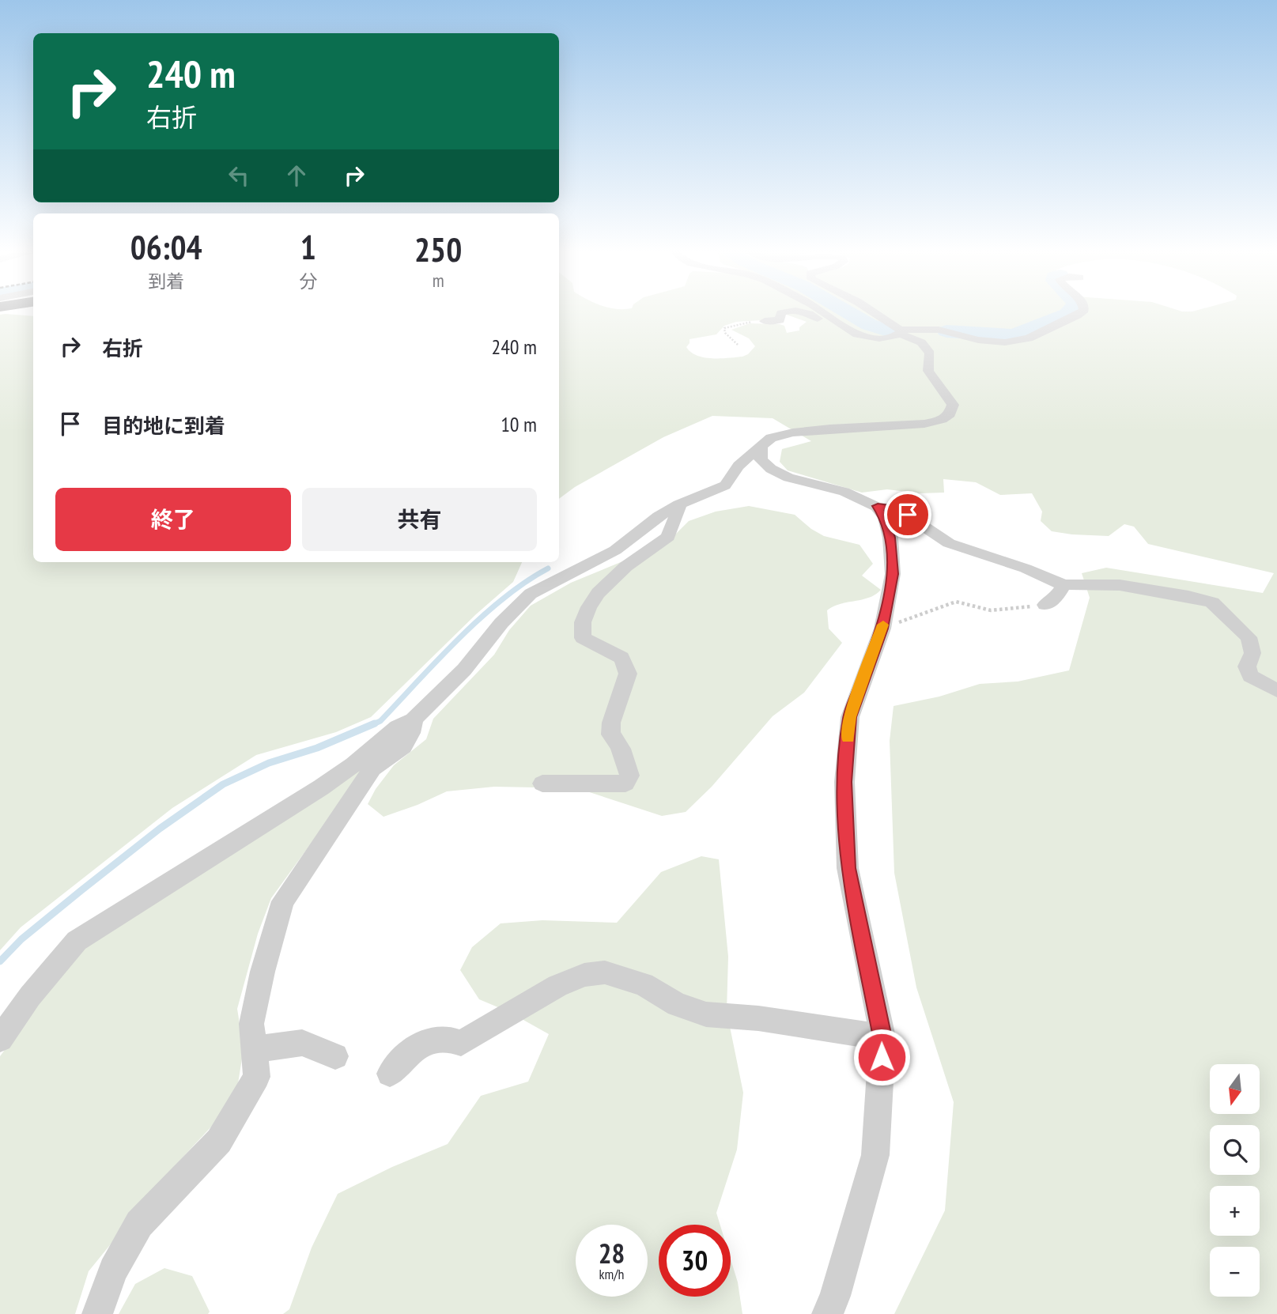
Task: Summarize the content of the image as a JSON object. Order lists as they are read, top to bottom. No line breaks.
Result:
{"north":"bottom","page":{"turn":["240 m","右折"],"eta":["06:04","到着","1","分","250","m"],"list":[{"name":"右折","value":"240 m"},{"name":"目的地に到着","value":"10 m"}],"buttons":["終了","共有"],"map_buttons":["+","−"],"speed":"28 km/h","limit":"30"}}
